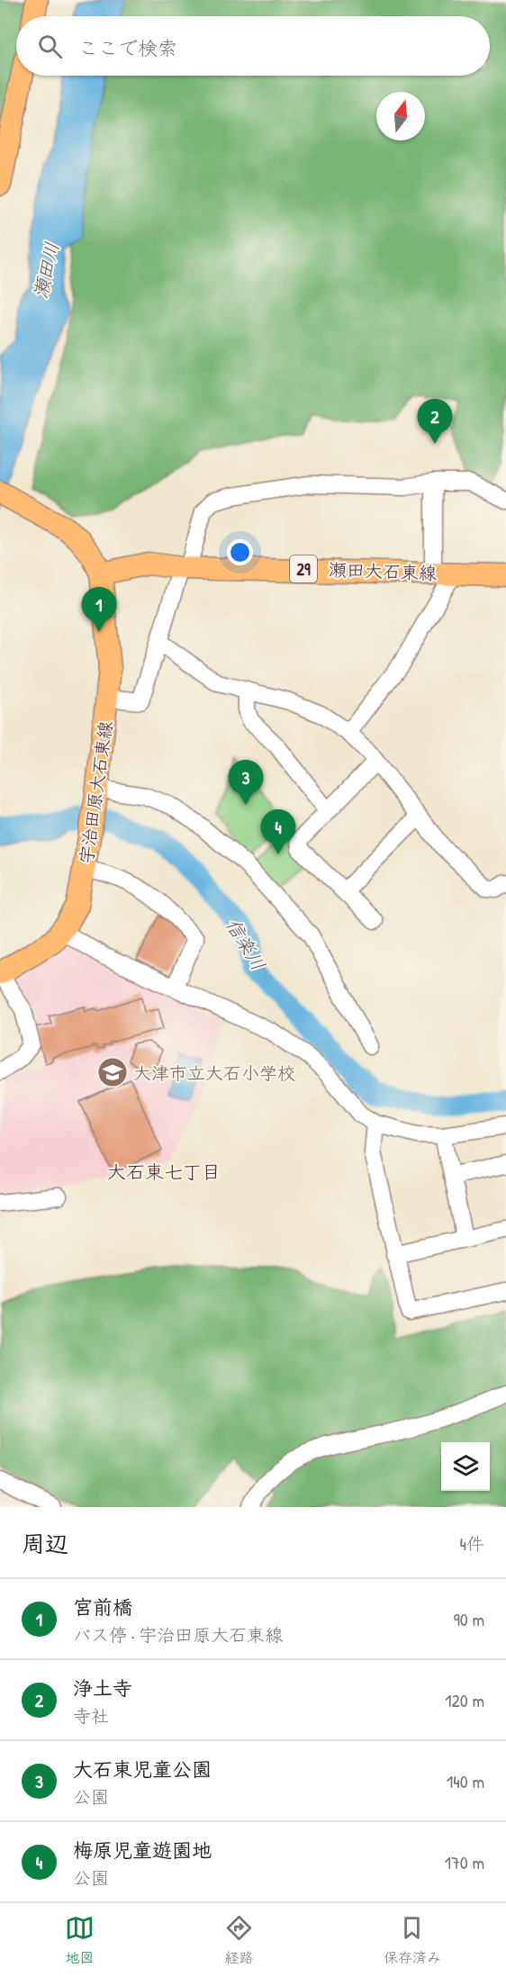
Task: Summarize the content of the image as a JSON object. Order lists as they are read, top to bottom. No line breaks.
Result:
{"streets":{"main road":["29","瀬田大石東線","宇治田原大石東線"]},"crossings":[["瀬田大石東線","宇治田原大石東線"]],"districts":["大石東七丁目"],"water":["瀬田川","信楽川"],"places":{"school or university":["大津市立大石小学校"]},"north":"top","page":{"search":"ここで検索","pins":["2","1","3","4"],"heading":["周辺","4件"],"list":[{"mark":"1","name":"宮前橋","note":"バス停 · 宇治田原大石東線","value":"90 m"},{"mark":"2","name":"浄土寺","note":"寺社","value":"120 m"},{"mark":"3","name":"大石東児童公園","note":"公園","value":"140 m"},{"mark":"4","name":"梅原児童遊園地","note":"公園","value":"170 m"}],"nav":["地図","経路","保存済み"]}}
